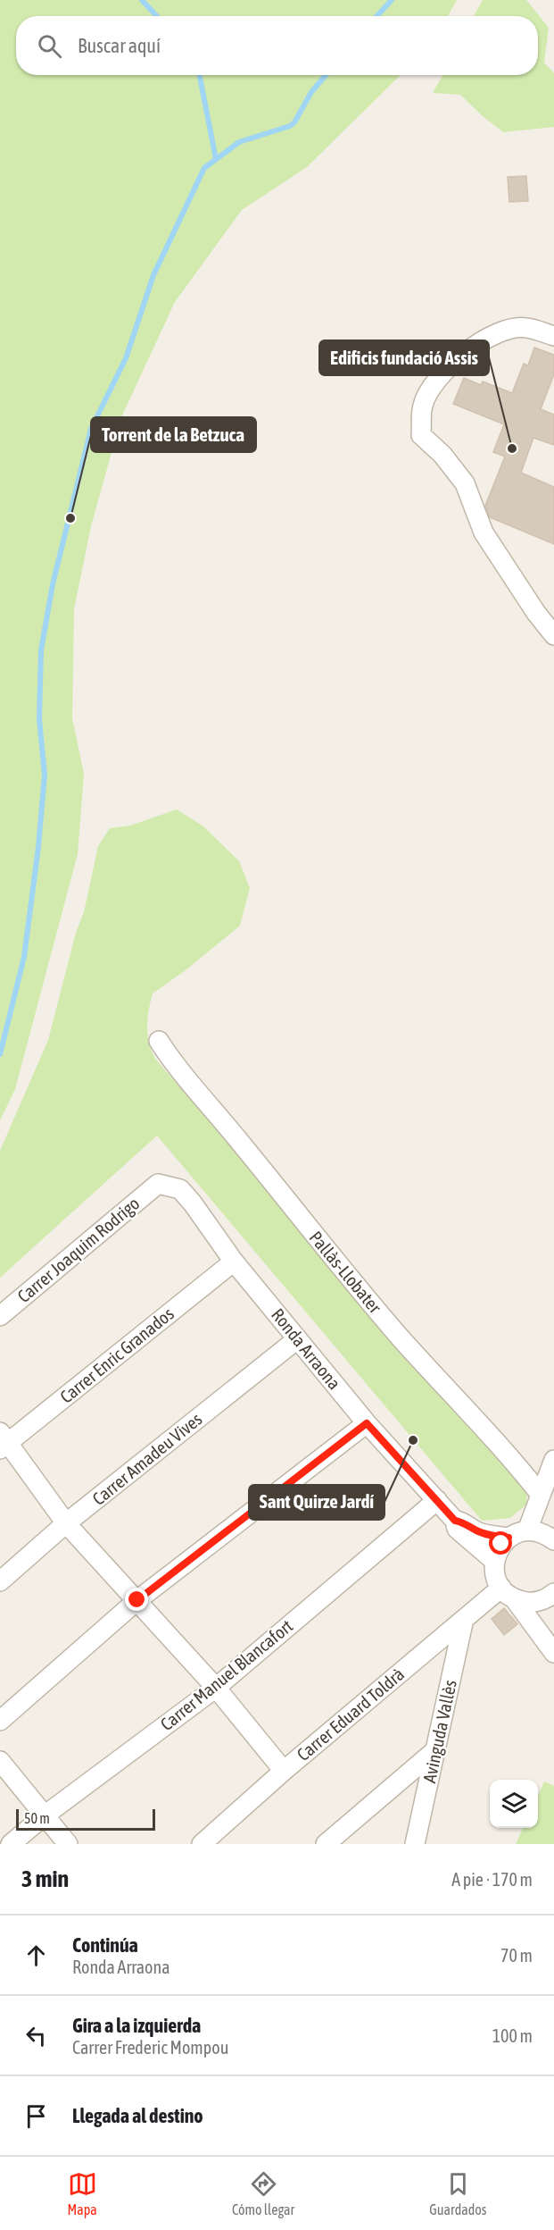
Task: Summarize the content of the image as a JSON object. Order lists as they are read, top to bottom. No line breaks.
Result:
{"streets":{"street":["Carrer Joaquim Rodrigo","Pallàs-Llobater","Ronda Arraona","Carrer Enric Granados","Carrer Amadeu Vives","Carrer Manuel Blancafort","Carrer Eduard Toldrà","Avinguda Vallès"]},"crossings":[["Carrer Joaquim Rodrigo","Ronda Arraona"],["Ronda Arraona","Carrer Enric Granados"],["Ronda Arraona","Carrer Amadeu Vives"],["Ronda Arraona","Carrer Manuel Blancafort"],["Carrer Eduard Toldrà","Avinguda Vallès"]],"places":["Edificis fundació Assis","Torrent de la Betzuca","Sant Quirze Jardí"],"scale_bar":"50 m","page":{"search":"Buscar aquí","scale":"50 m","heading":["3 min","A pie · 170 m"],"list":[["Continúa","Ronda Arraona","70 m"],["Gira a la izquierda","Carrer Frederic Mompou","100 m"],"Llegada al destino"],"nav":["Mapa","Cómo llegar","Guardados"]}}
